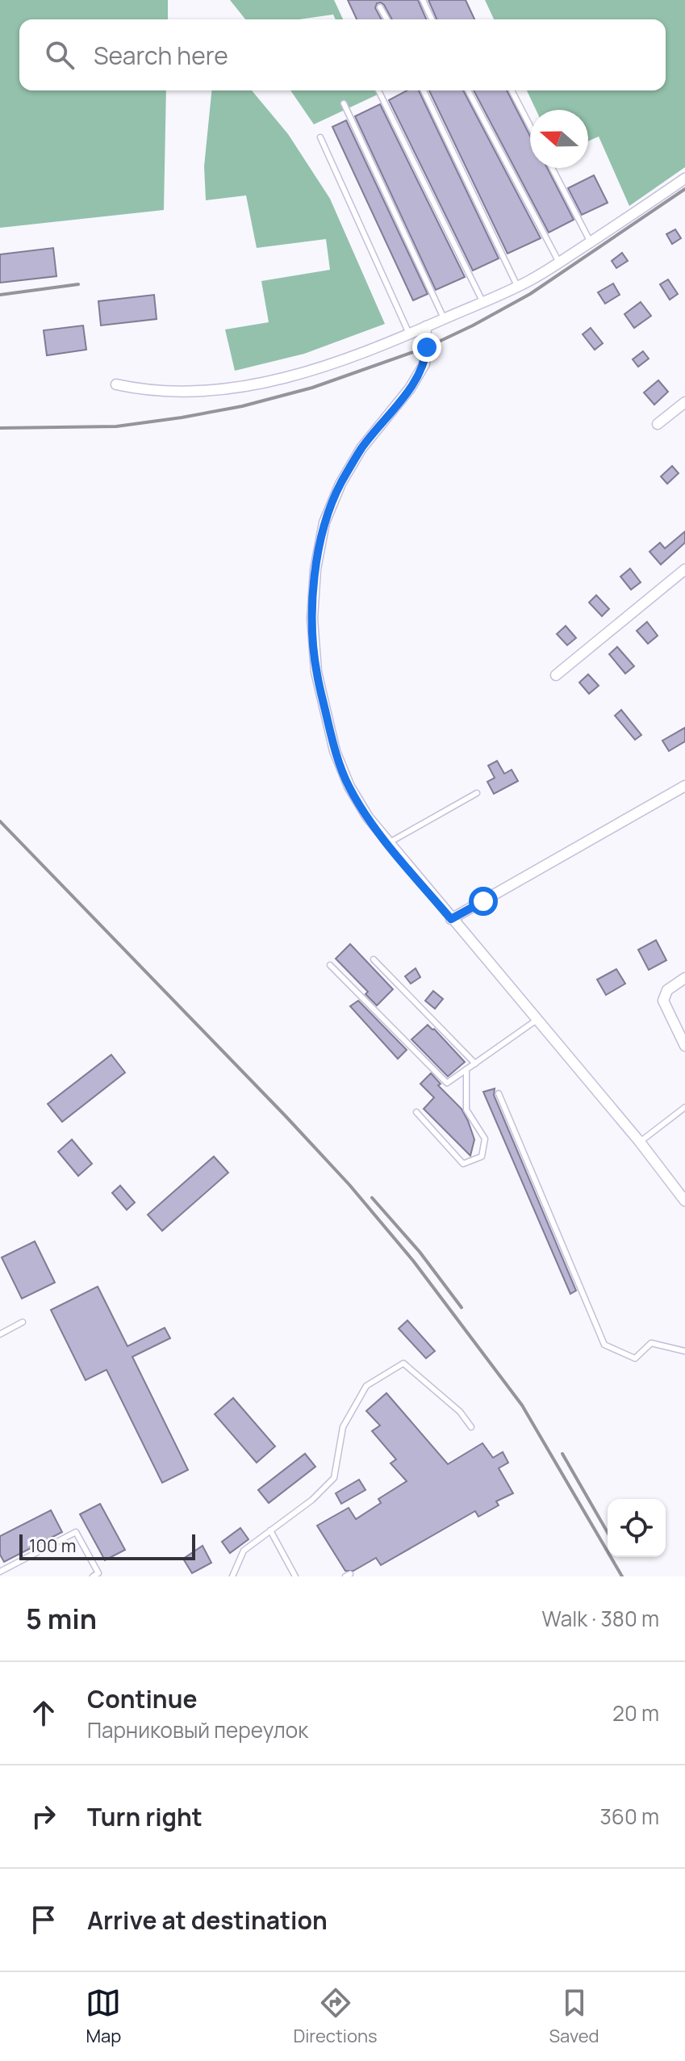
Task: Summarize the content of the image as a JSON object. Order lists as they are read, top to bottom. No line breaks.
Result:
{"scale_bar":"100 m","north":"left","page":{"search":"Search here","scale":"100 m","heading":["5 min","Walk · 380 m"],"list":[["Continue","Парниковый переулок","20 m"],["Turn right","360 m"],"Arrive at destination"],"nav":["Map","Directions","Saved"]}}
